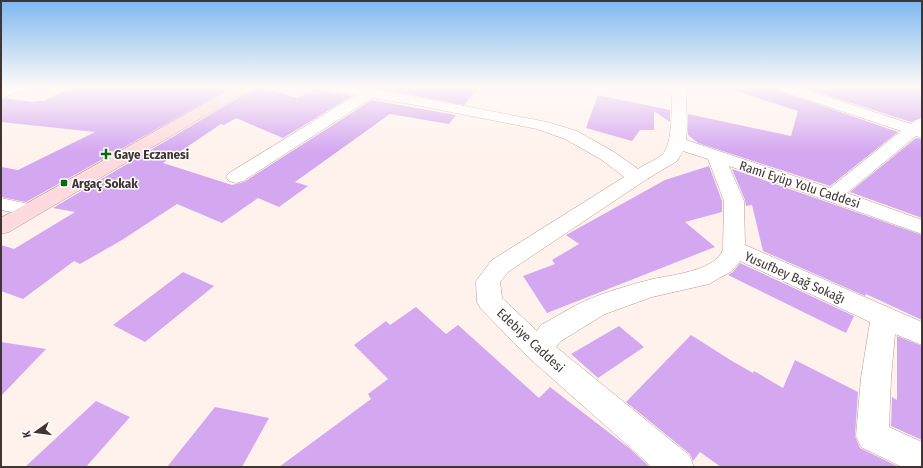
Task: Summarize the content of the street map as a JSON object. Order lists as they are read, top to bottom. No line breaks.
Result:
{"streets":{"street":["Rami Eyüp Yolu Caddesi","Yusufbey Bağ Sokağı","Edebiye Caddesi"]},"crossings":[["Rami Eyüp Yolu Caddesi","Yusufbey Bağ Sokağı"],["Rami Eyüp Yolu Caddesi","Edebiye Caddesi"]],"places":{"health":["Gaye Eczanesi"],"transit":["Argaç Sokak"]},"north":"left"}
